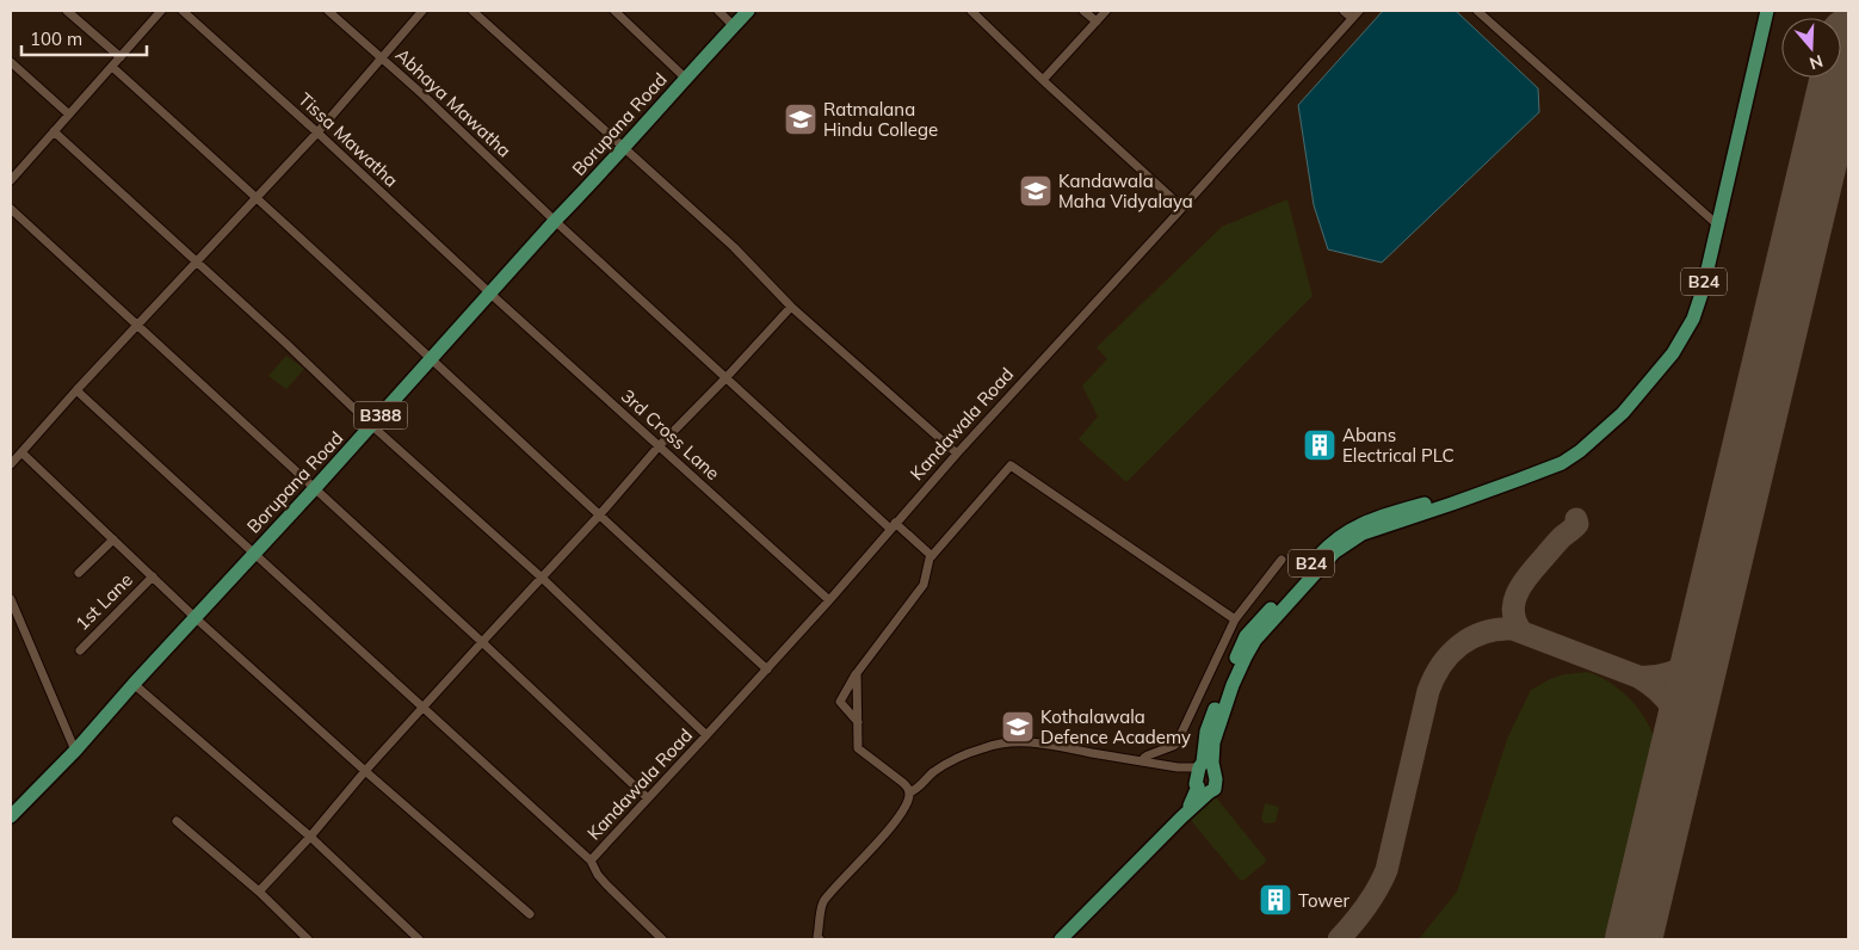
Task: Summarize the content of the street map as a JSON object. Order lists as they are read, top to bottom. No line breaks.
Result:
{"streets":{"main road":["Borupana Road","B24","B388"],"street":["Abhaya Mawatha","Tissa Mawatha","Kandawala Road","3rd Cross Lane","1st Lane"]},"crossings":[["Abhaya Mawatha","Borupana Road"],["Abhaya Mawatha","Kandawala Road"],["Borupana Road","Tissa Mawatha"],["Borupana Road","3rd Cross Lane"],["Tissa Mawatha","3rd Cross Lane"],["Kandawala Road","3rd Cross Lane"]],"places":{"school or university":["Ratmalana Hindu College","Kandawala Maha Vidyalaya","Kothalawala Defence Academy"],"building":["Abans Electrical PLC","Tower"]},"scale_bar":"100 m","north":"bottom"}
